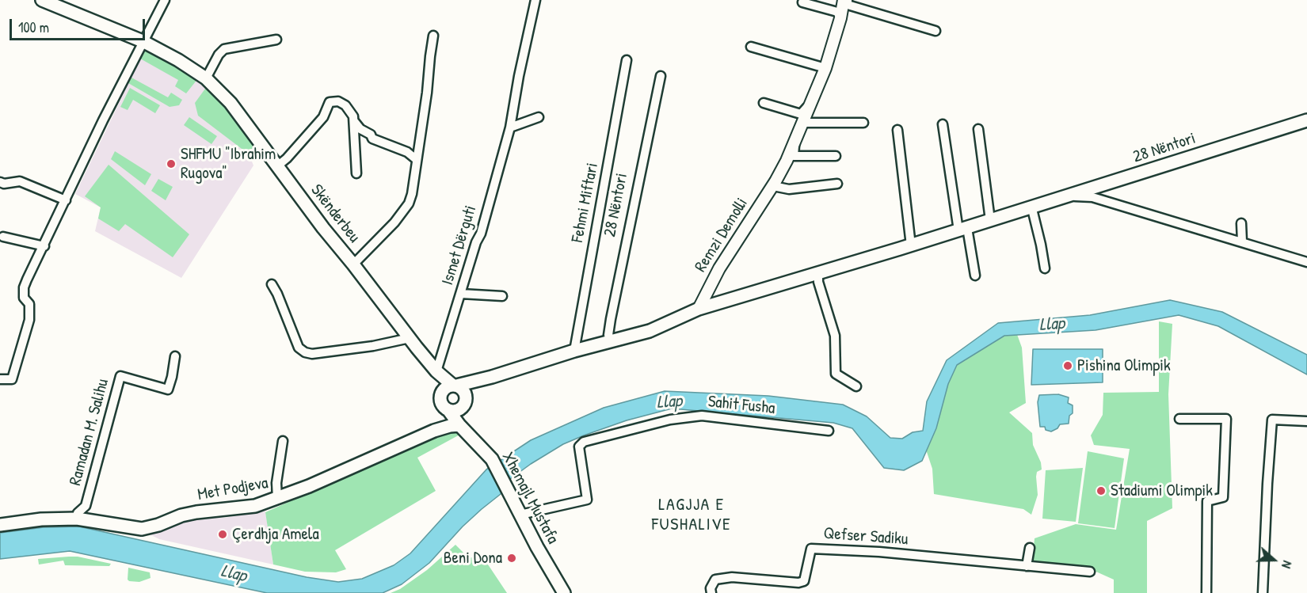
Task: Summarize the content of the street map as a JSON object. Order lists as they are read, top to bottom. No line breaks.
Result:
{"streets":{"main road":["28 Nëntori","Skënderbeu","Met Podjeva","Xhemajl Mustafa"],"street":["Fehmi Miftari","Remzi Demolli","Ismet Dërguti","Sahit Fusha","Ramadan M. Salihu","Qefser Sadiku"]},"crossings":[["28 Nëntori","Fehmi Miftari"],["28 Nëntori","Skënderbeu"],["28 Nëntori","Remzi Demolli"],["28 Nëntori","Xhemajl Mustafa"],["Skënderbeu","Ismet Dërguti"],["Skënderbeu","Xhemajl Mustafa"],["Sahit Fusha","Xhemajl Mustafa"],["Ramadan M. Salihu","Met Podjeva"],["Met Podjeva","Xhemajl Mustafa"]],"districts":["LAGJJA E FUSHALIVE"],"water":["Llap"],"places":["SHFMU \"Ibrahim Rugova\"","Pishina Olimpik","Stadiumi Olimpik","Çerdhja Amela","Beni Dona"],"scale_bar":"100 m","north":"right"}
